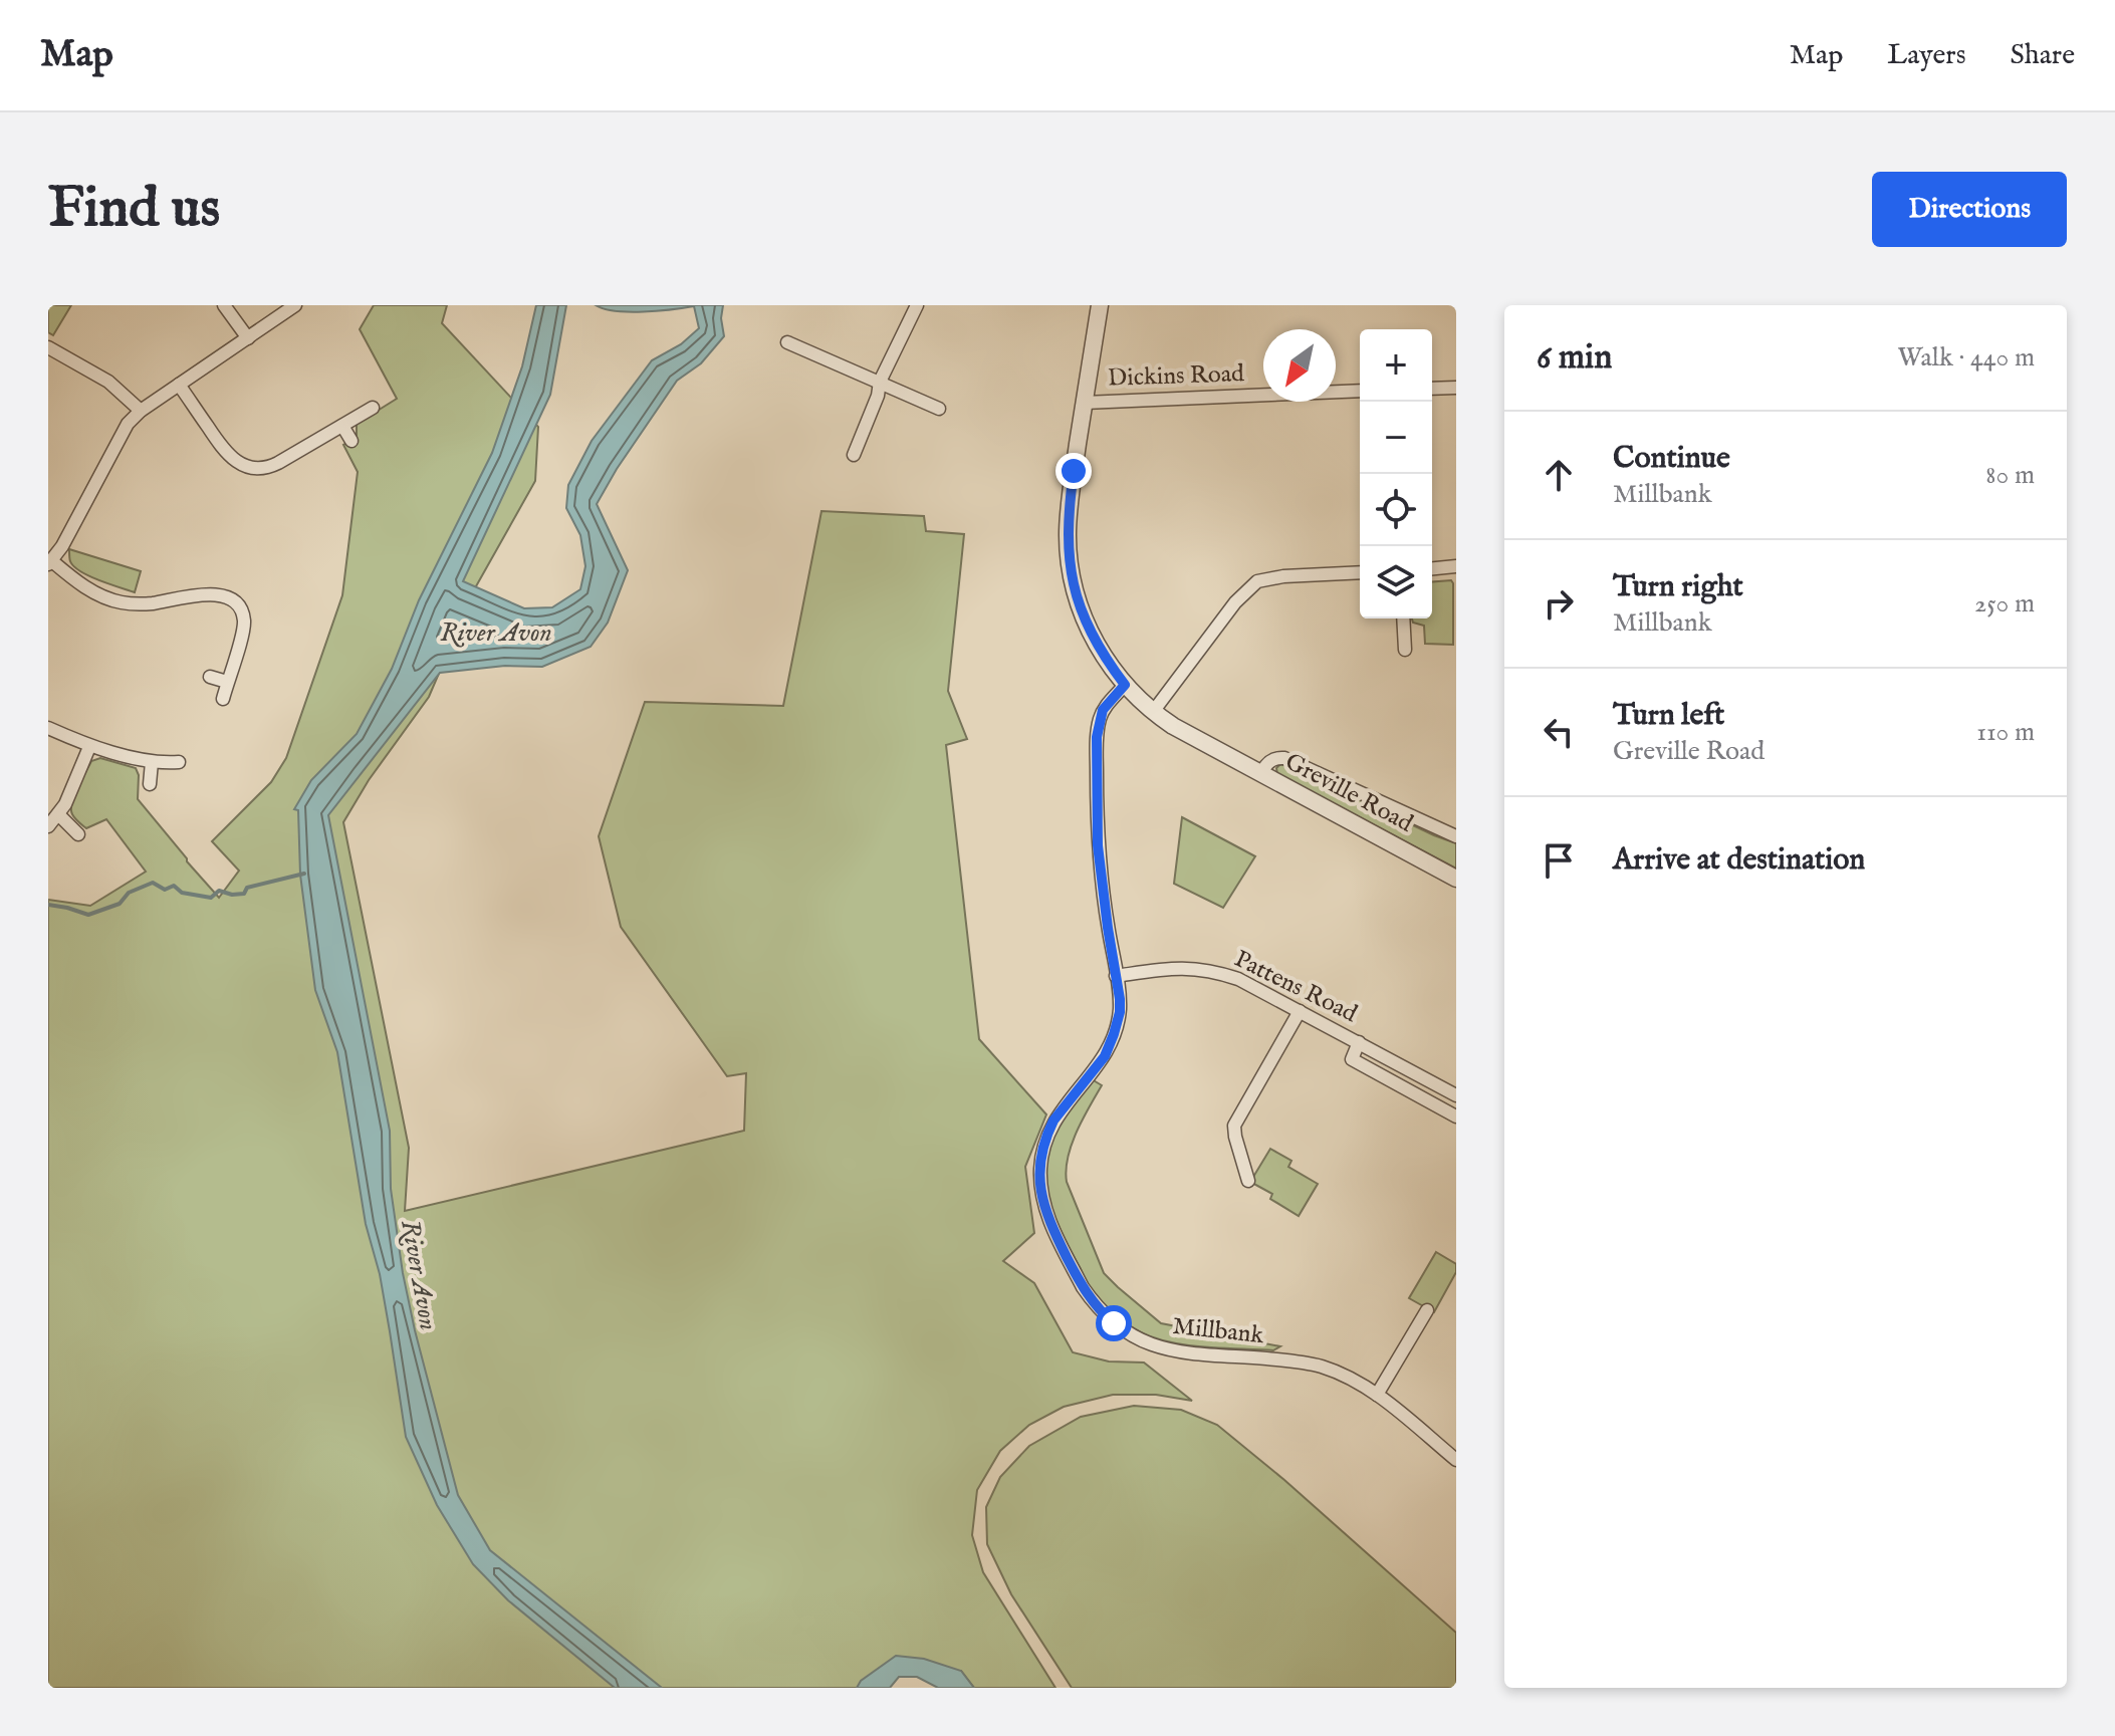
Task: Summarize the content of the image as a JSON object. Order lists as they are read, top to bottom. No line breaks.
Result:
{"streets":{"street":["Dickins Road","Greville Road","Pattens Road","Millbank"]},"crossings":[["Dickins Road","Greville Road"],["Greville Road","Millbank"],["Pattens Road","Millbank"]],"water":["River Avon"],"north":"bottom left","page":{"header":"Map","nav":["Map","Layers","Share"],"buttons":"Directions","title":"Find us","heading":["6 min","Walk · 440 m"],"map_buttons":["+","−"],"list":[["Continue","Millbank","80 m"],["Turn right","Millbank","250 m"],["Turn left","Greville Road","110 m"],"Arrive at destination"]}}
